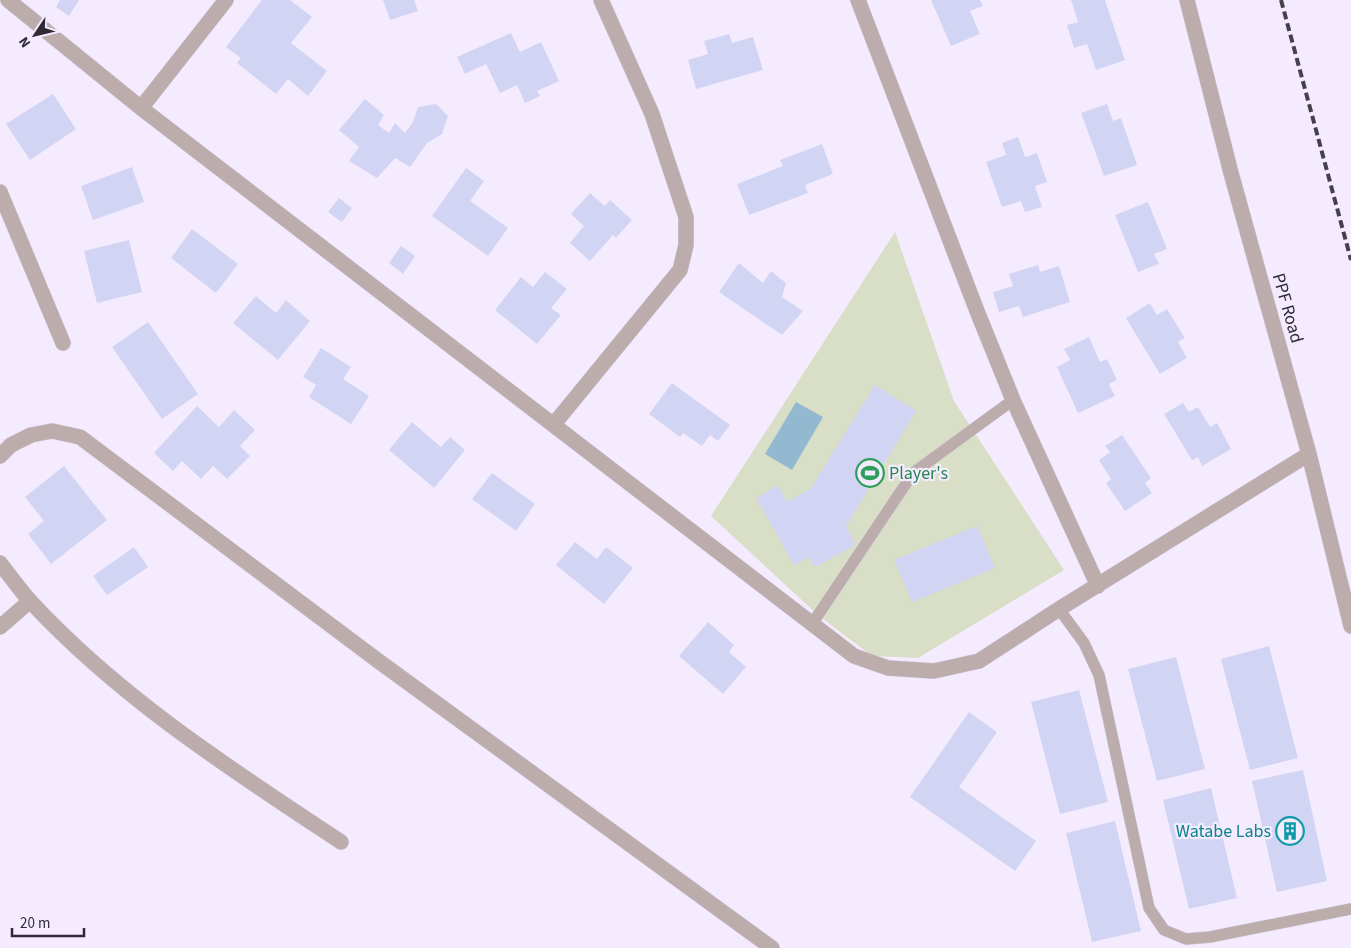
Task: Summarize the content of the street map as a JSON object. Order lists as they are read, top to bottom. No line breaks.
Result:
{"streets":{"street":["PPF Road"]},"places":{"sports":["Player's"],"building":["Watabe Labs"]},"scale_bar":"20 m","north":"bottom left"}
